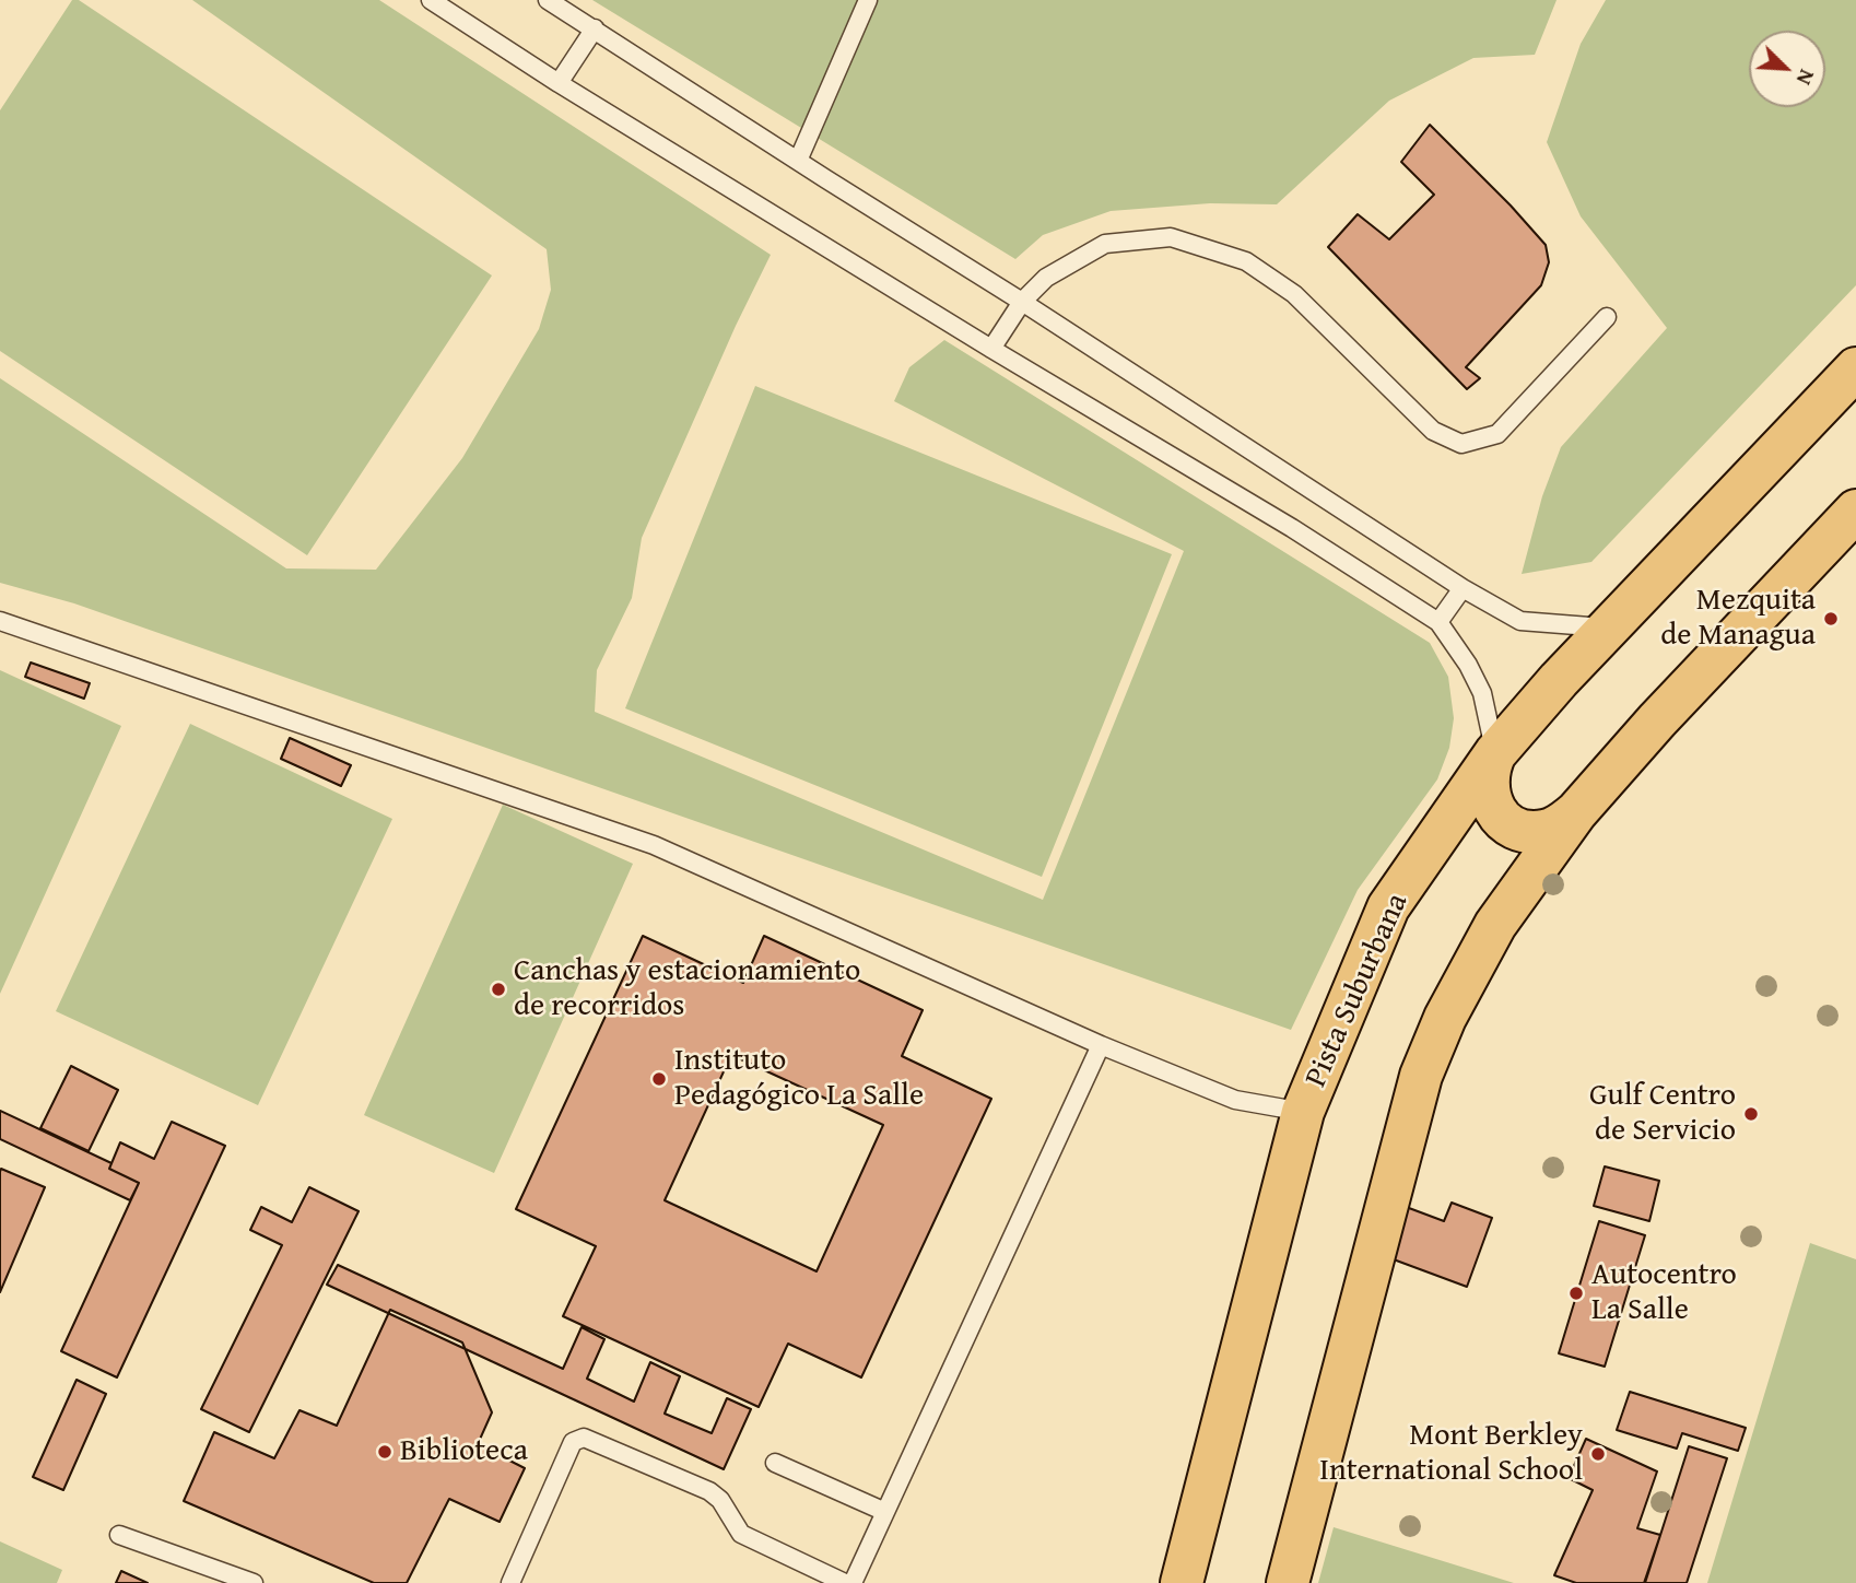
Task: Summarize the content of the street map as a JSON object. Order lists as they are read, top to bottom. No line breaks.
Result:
{"streets":{"main road":["Pista Suburbana"]},"places":["Mezquita de Managua","Canchas y estacionamiento de recorridos","Instituto Pedagógico La Salle","Gulf Centro de Servicio","Autocentro La Salle","Biblioteca","Mont Berkley International School"],"north":"bottom right"}
